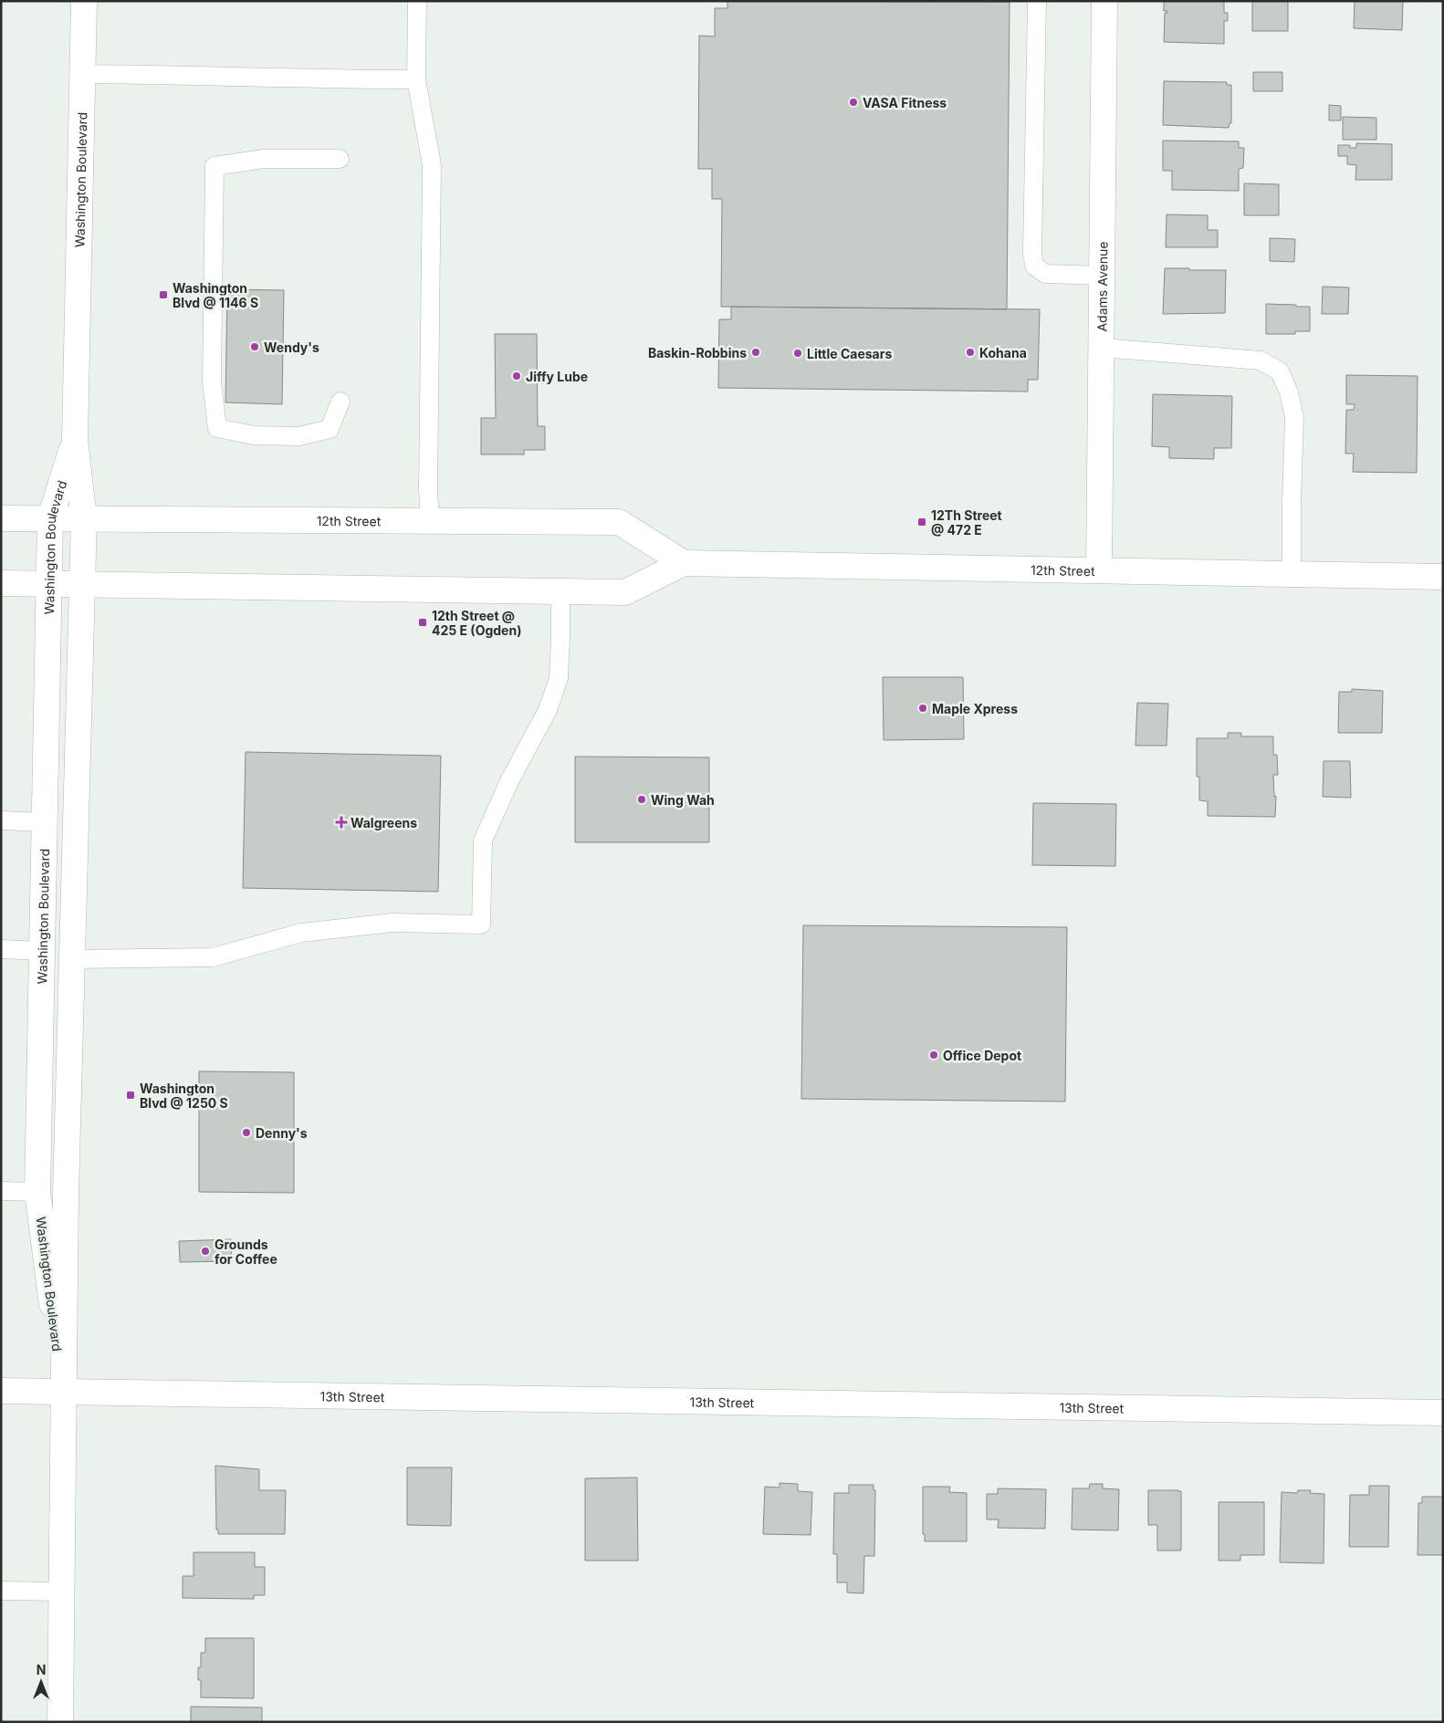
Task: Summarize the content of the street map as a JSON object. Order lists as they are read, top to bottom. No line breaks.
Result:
{"streets":{"main road":["Washington Boulevard","Adams Avenue","12th Street","13th Street"]},"crossings":[["Washington Boulevard","12th Street"],["Washington Boulevard","13th Street"],["Adams Avenue","12th Street"]],"places":{"other":["VASA Fitness","Wendy's","Baskin-Robbins","Kohana","Little Caesars","Jiffy Lube","Maple Xpress","Wing Wah","Office Depot","Denny's","Grounds for Coffee"],"transit":["Washington Blvd @ 1146 S","12Th Street @ 472 E","12th Street @ 425 E (Ogden)","Washington Blvd @ 1250 S"],"health":["Walgreens"]},"north":"top"}
